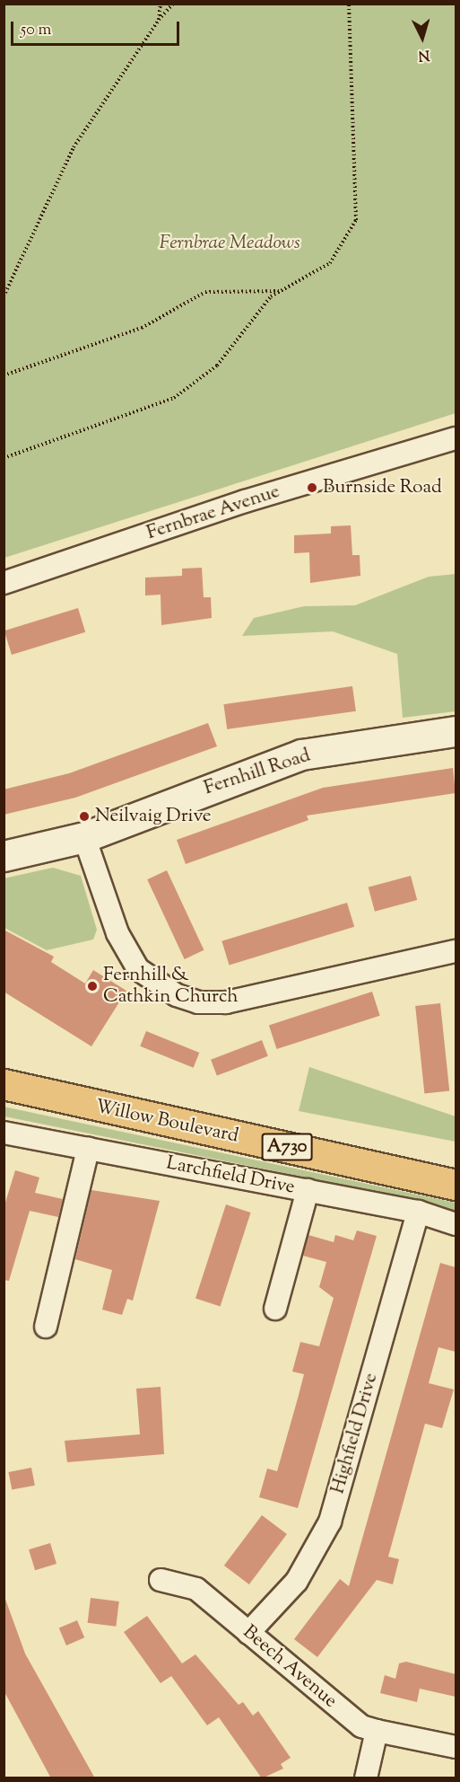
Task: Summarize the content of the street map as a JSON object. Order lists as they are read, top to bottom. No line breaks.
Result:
{"streets":{"main road":["Willow Boulevard","A730"],"street":["Fernbrae Avenue","Fernhill Road","Larchfield Drive","Highfield Drive","Beech Avenue"]},"crossings":[["Larchfield Drive","Highfield Drive"],["Highfield Drive","Beech Avenue"]],"parks":["Fernbrae Meadows"],"places":["Burnside Road","Neilvaig Drive","Fernhill & Cathkin Church"],"scale_bar":"50 m","north":"bottom"}
